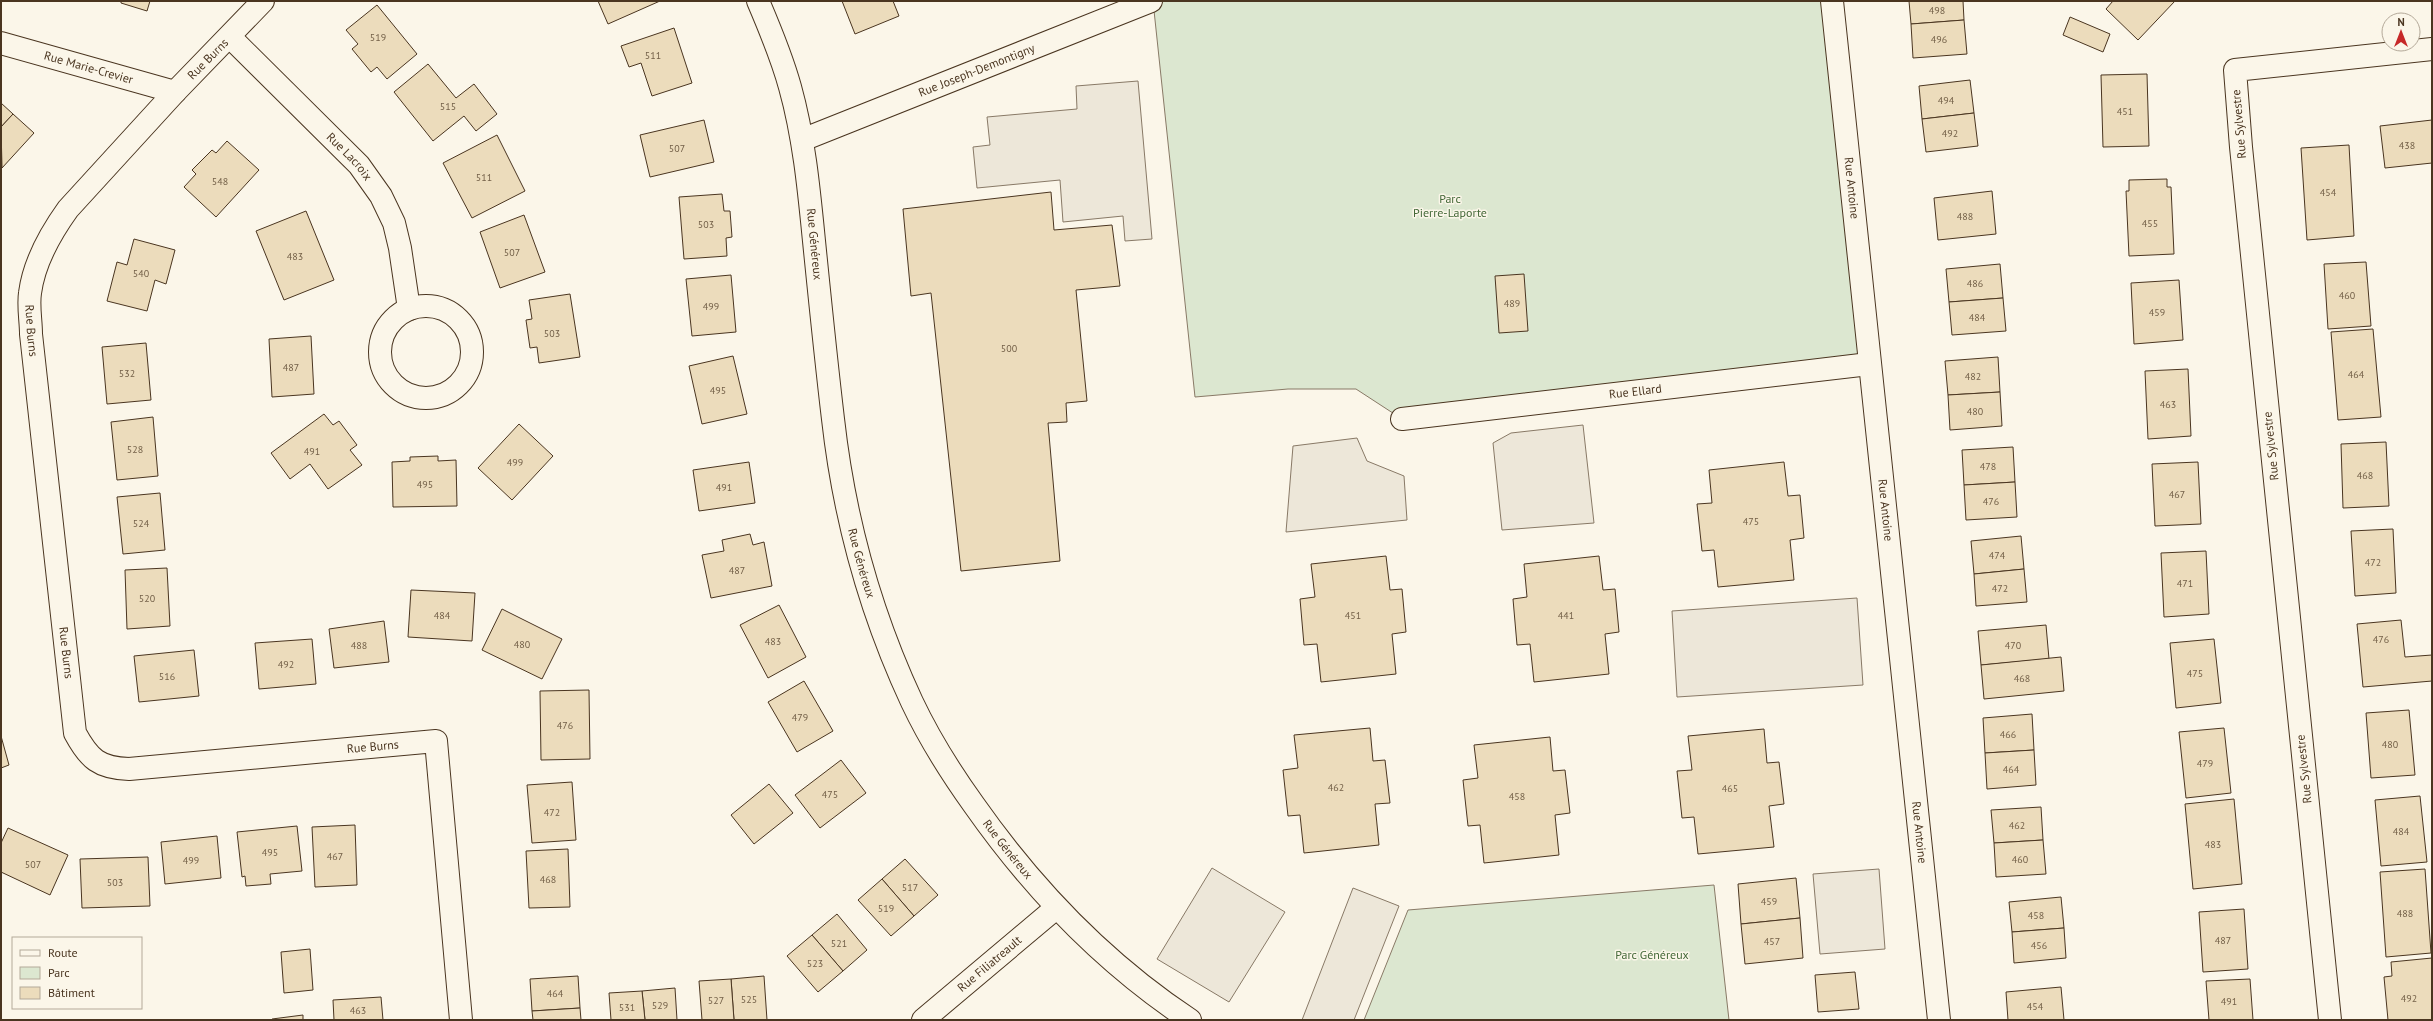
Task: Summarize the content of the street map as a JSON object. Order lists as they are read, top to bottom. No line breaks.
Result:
{"streets":{"street":["Rue Burns","Rue Marie-Crevier","Rue Joseph-Demontigny","Rue Sylvestre","Rue Lacroix","Rue Antoine","Rue Généreux","Rue Ellard","Rue Filiatreault"]},"crossings":[["Rue Burns","Rue Marie-Crevier"],["Rue Burns","Rue Lacroix"],["Rue Joseph-Demontigny","Rue Généreux"],["Rue Antoine","Rue Ellard"],["Rue Généreux","Rue Filiatreault"]],"parks":["Parc Pierre-Laporte","Parc Généreux"],"house_numbers":["498","519","496","511","494","515","451","492","438","507","511","548","454","488","455","503","507","483","540","486","460","489","499","459","484","503","500","487","532","464","482","495","463","480","528","491","499","478","468","495","491","467","476","475","524","474","472","487","471","472","520","484","451","441","476","483","480","488","470","492","475","516","468","479","476","466","480","479","464","462","465","475","458","472","462","484","483","495","467","460","499","507","468","503","517","459","519","488","458","487","457","521","456","523","464","492","525","527","491","529","454","531","463"],"legend":["Route","Parc","Bâtiment"],"north":"top"}
